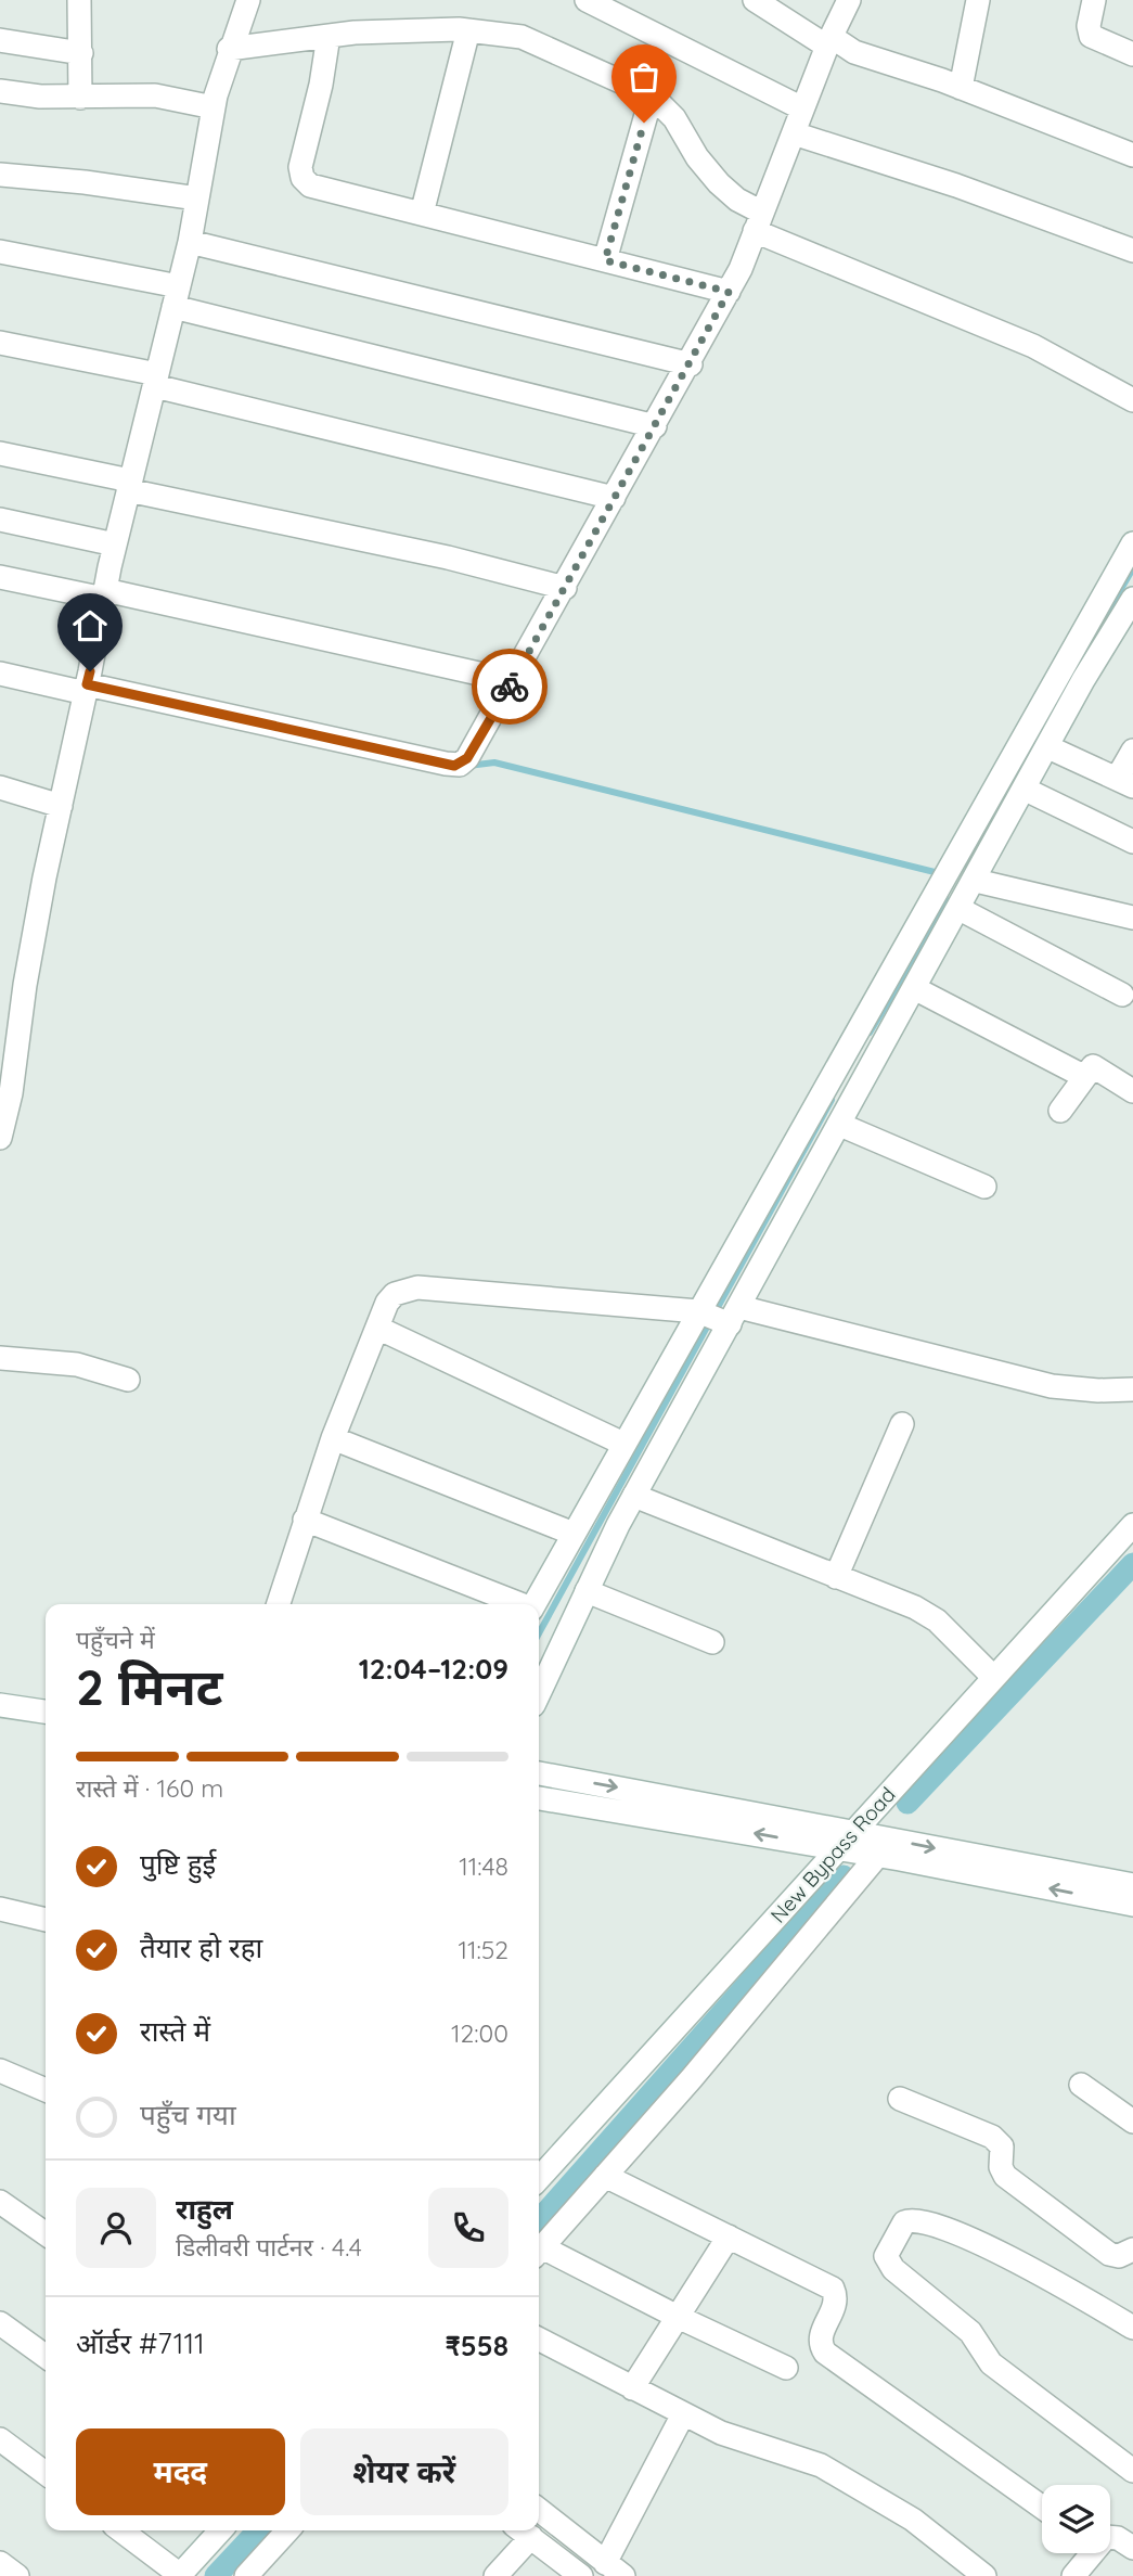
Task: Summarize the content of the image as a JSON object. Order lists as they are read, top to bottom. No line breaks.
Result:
{"streets":{"street":["New Bypass Road"]},"page":{"heading":["2 मिनट","पहुँचने में","12:04–12:09"],"panel":["राहुल","डिलीवरी पार्टनर · 4.4","ऑर्डर #7111","₹558"],"bar":"रास्ते में · 160 m","list":[["पुष्टि हुई","11:48"],["तैयार हो रहा","11:52"],["रास्ते में","12:00"],"पहुँच गया"],"buttons":["मदद","शेयर करें"]}}
